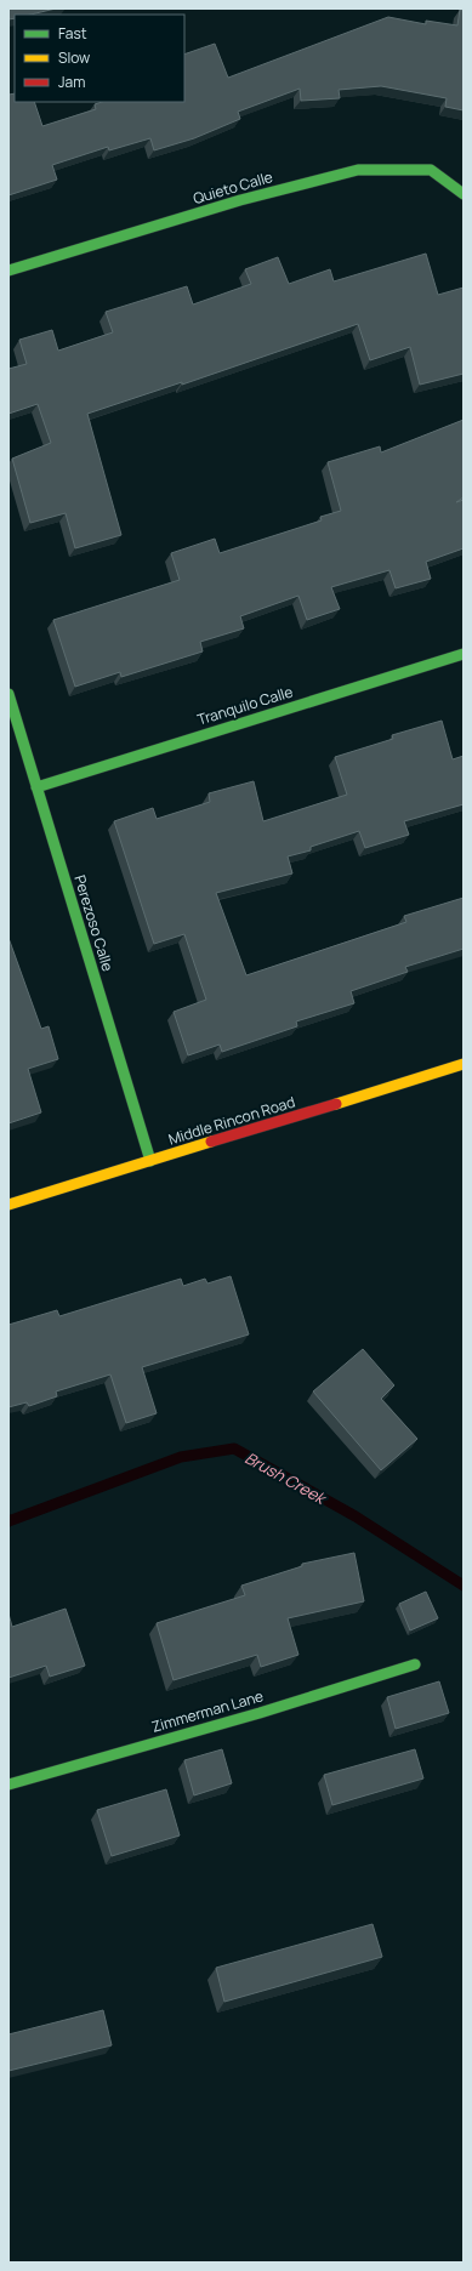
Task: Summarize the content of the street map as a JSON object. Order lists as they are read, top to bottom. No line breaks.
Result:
{"streets":{"street":["Quieto Calle","Tranquilo Calle","Perezoso Calle","Middle Rincon Road","Zimmerman Lane"]},"crossings":[["Tranquilo Calle","Perezoso Calle"],["Perezoso Calle","Middle Rincon Road"]],"water":["Brush Creek"],"legend":["Fast","Slow","Jam"]}
